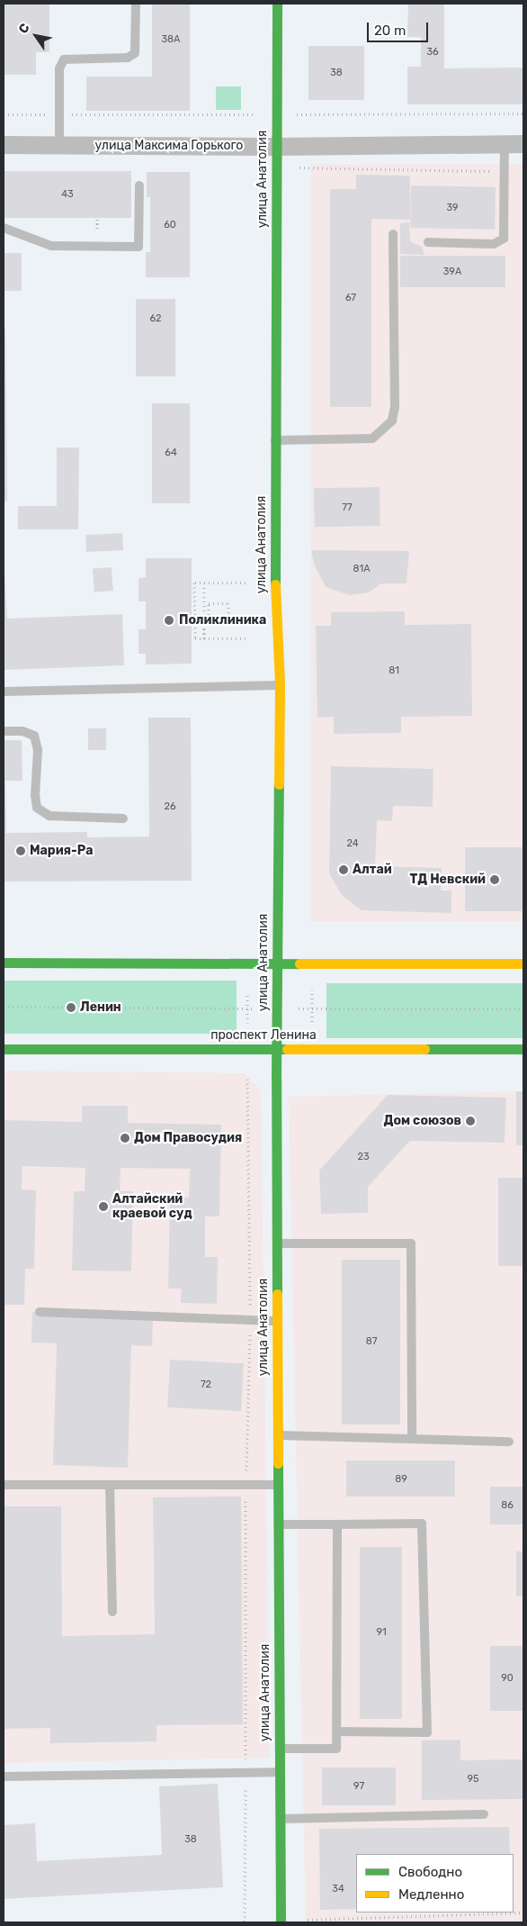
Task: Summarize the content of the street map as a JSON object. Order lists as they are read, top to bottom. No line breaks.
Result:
{"streets":{"street":["улица Максима Горького","улица Анатолия","проспект Ленина"]},"crossings":[["улица Максима Горького","улица Анатолия"],["улица Анатолия","проспект Ленина"]],"places":["Поликлиника","Мария-Ра","Алтай","ТД Невский","Ленин","Дом союзов","Дом Правосудия","Алтайский краевой суд"],"house_numbers":["38А","36","38","43","39","60","39А","67","62","64","77","81А","81","26","24","23","87","72","89","86","91","90","95","97","38","34"],"legend":["Свободно","Медленно"],"scale_bar":"20 m","north":"top left"}
